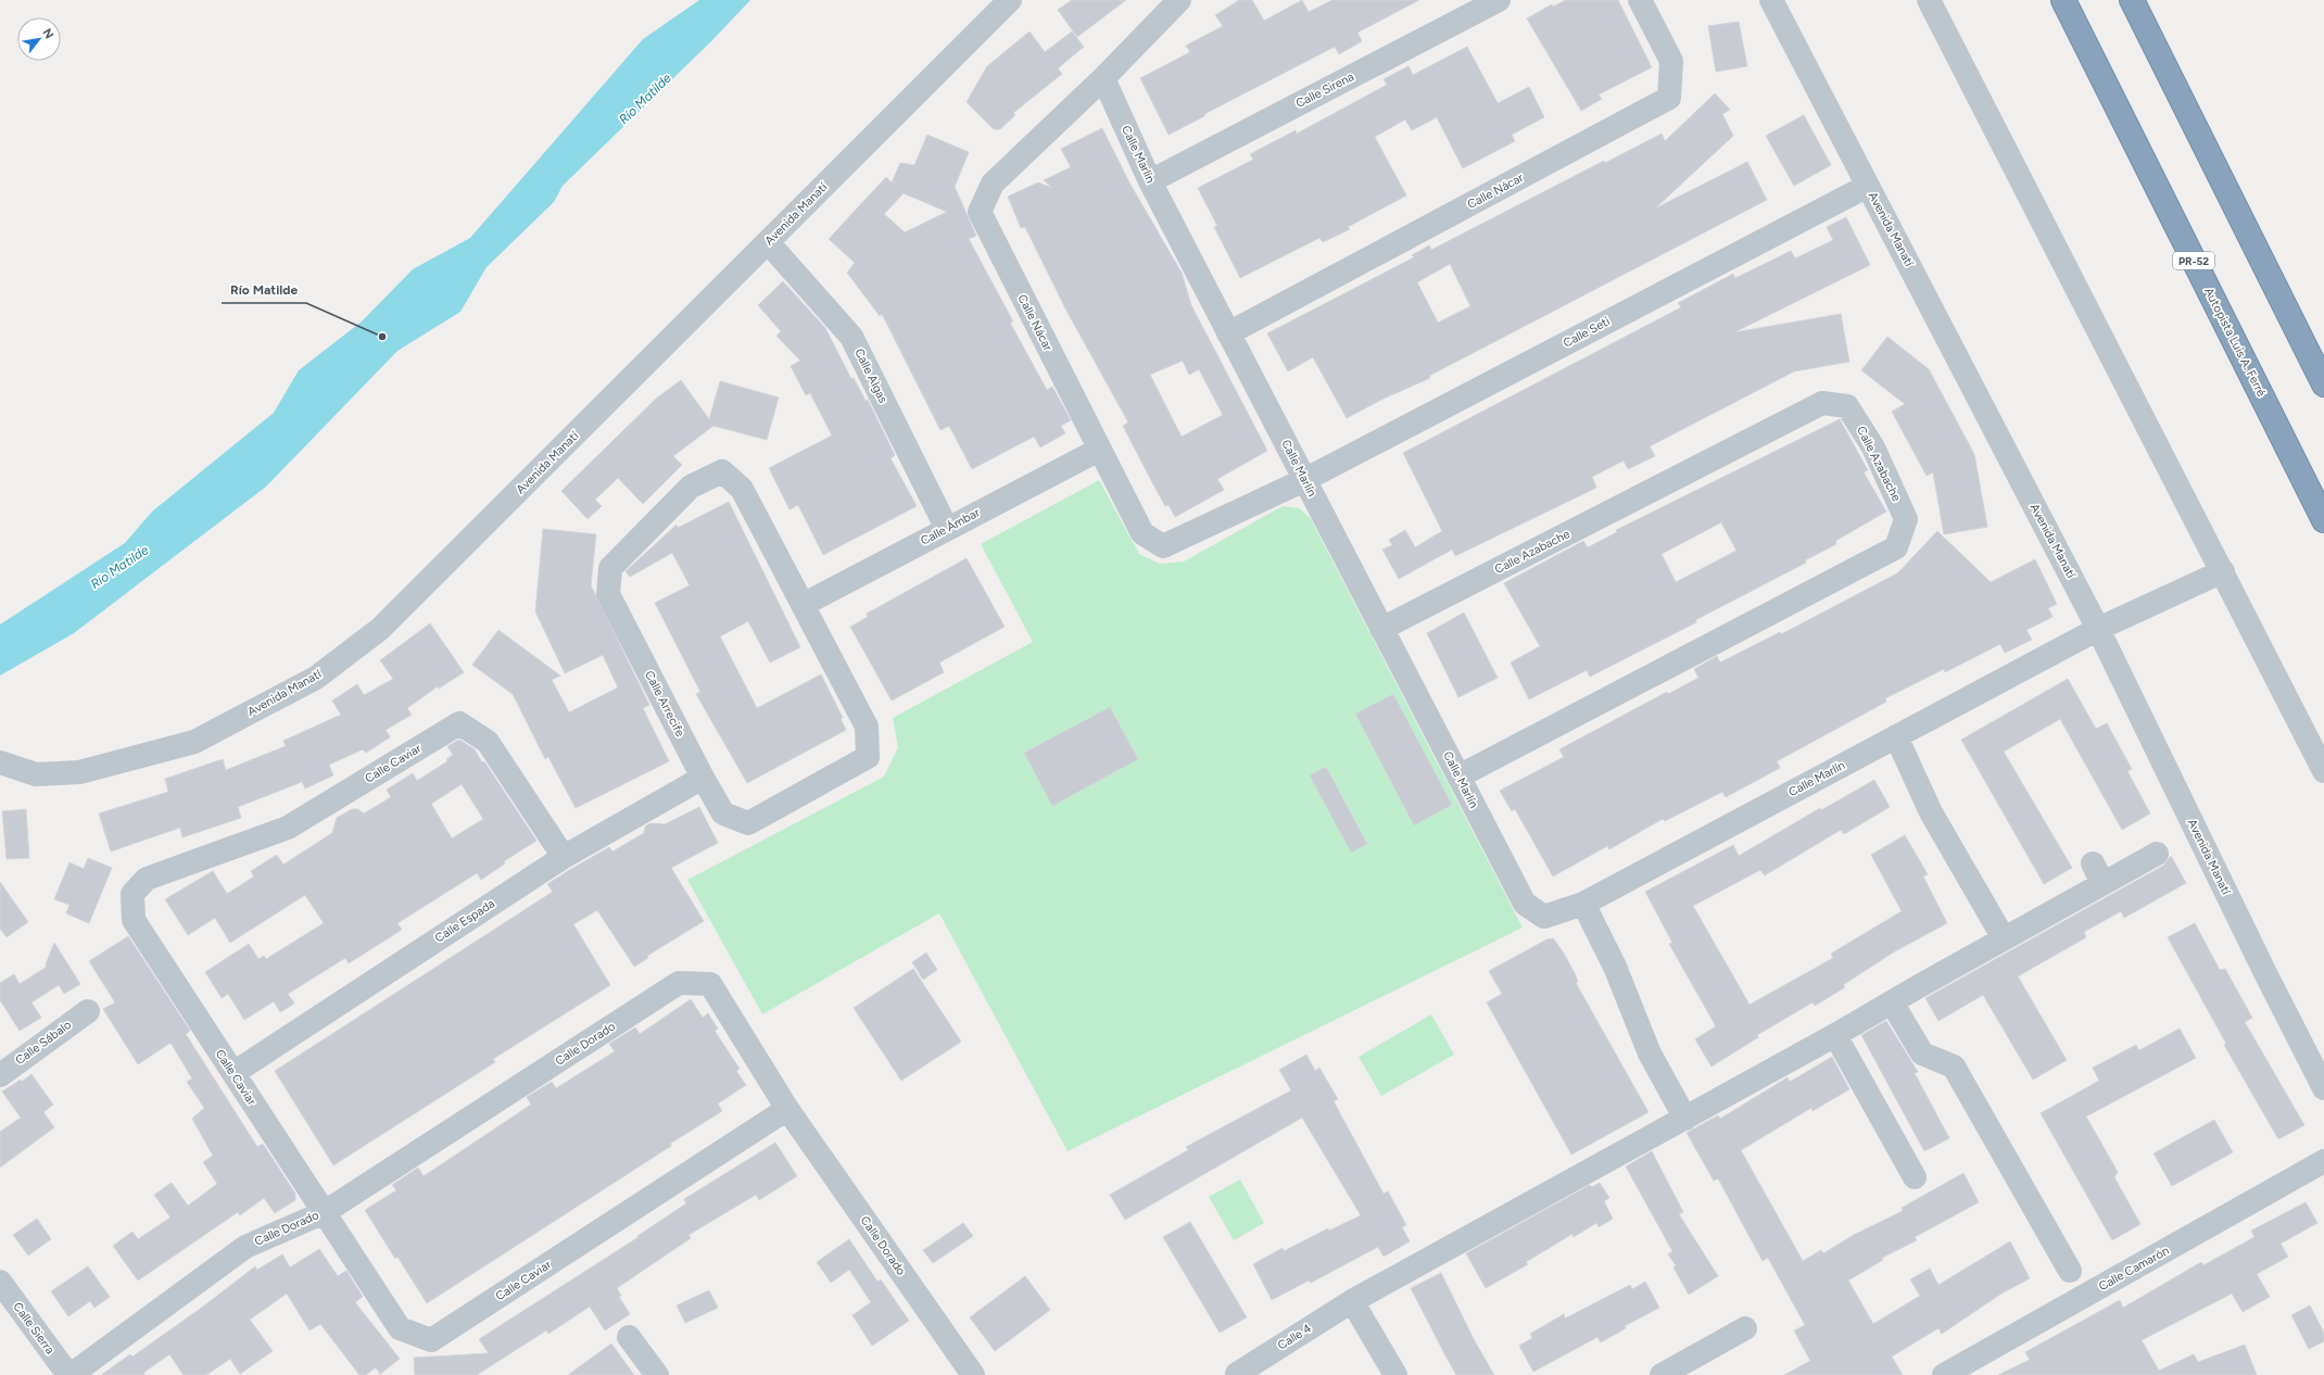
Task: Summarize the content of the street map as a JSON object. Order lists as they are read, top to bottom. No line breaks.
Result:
{"streets":{"highway":["PR-52","Autopista Luis A. Ferré"],"street":["Calle Sirena","Calle Marlín","Calle Nácar","Avenida Manatí","Calle Seti","Calle Algas","Calle Azabache","Calle Ámbar","Calle Arrecife","Calle Caviar","Calle Espada","Calle Sábalo","Calle Dorado","Calle Camarón","Calle Sierra","Calle 4"]},"crossings":[["Calle Sirena","Calle Marlín"],["Calle Marlín","Calle Nácar"],["Calle Marlín","Avenida Manatí"],["Calle Marlín","Calle Seti"],["Calle Marlín","Calle Azabache"],["Calle Nácar","Calle Seti"],["Calle Nácar","Calle Ámbar"],["Avenida Manatí","Calle Seti"],["Avenida Manatí","Calle Algas"],["Calle Algas","Calle Ámbar"],["Calle Ámbar","Calle Arrecife"],["Calle Arrecife","Calle Espada"],["Calle Caviar","Calle Espada"],["Calle Caviar","Calle Dorado"],["Calle Dorado","Calle Sierra"]],"water":["Río Matilde"],"places":["Río Matilde"],"north":"top right"}
